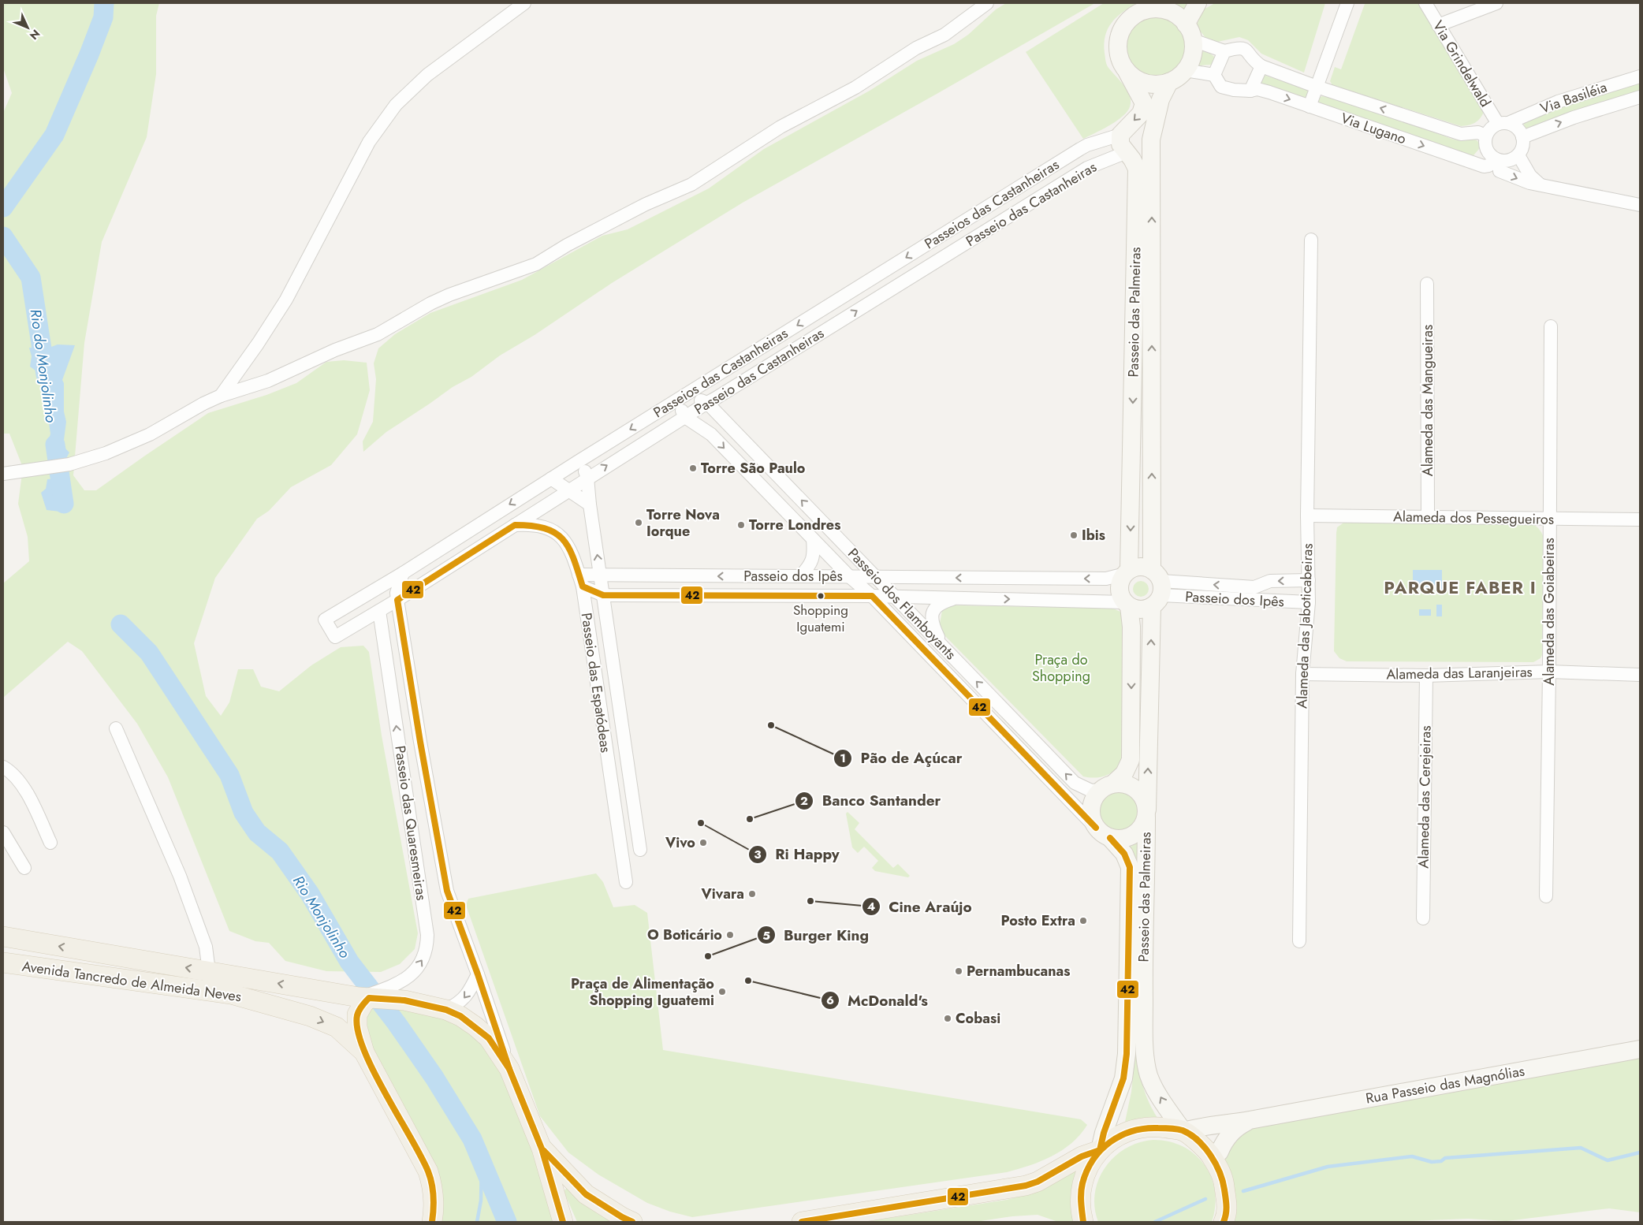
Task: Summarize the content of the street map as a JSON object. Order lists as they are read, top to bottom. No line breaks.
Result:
{"streets":{"main road":["Avenida Tancredo de Almeida Neves"],"street":["Via Grindelwald","Via Basiléia","Via Lugano","Passeios das Castanheiras","Passeio das Castanheiras","Passeio das Palmeiras","Alameda das Mangueiras","Alameda dos Pessegueiros","Passeio dos Ipês","Passeio dos Flamboyants","Alameda das Goiabeiras","Alameda das Jaboticabeiras","Alameda das Laranjeiras","Passeio das Espatódeas","Alameda das Cerejeiras","Passeio das Quaresmeiras","Rua Passeio das Magnólias"]},"crossings":[["Via Grindelwald","Via Basiléia"],["Via Grindelwald","Via Lugano"],["Via Basiléia","Via Lugano"],["Via Lugano","Passeio das Palmeiras"],["Passeios das Castanheiras","Passeio das Palmeiras"],["Passeios das Castanheiras","Passeio dos Flamboyants"],["Passeios das Castanheiras","Passeio das Quaresmeiras"],["Passeio das Castanheiras","Passeio das Palmeiras"],["Passeio das Castanheiras","Passeio dos Flamboyants"],["Passeio das Castanheiras","Passeio das Espatódeas"],["Passeio das Castanheiras","Passeio das Quaresmeiras"],["Passeio das Palmeiras","Passeio dos Ipês"],["Passeio das Palmeiras","Passeio dos Flamboyants"],["Passeio das Palmeiras","Rua Passeio das Magnólias"],["Alameda das Mangueiras","Alameda dos Pessegueiros"],["Alameda dos Pessegueiros","Alameda das Goiabeiras"],["Alameda dos Pessegueiros","Alameda das Jaboticabeiras"],["Passeio dos Ipês","Passeio dos Flamboyants"],["Passeio dos Ipês","Alameda das Jaboticabeiras"],["Passeio dos Ipês","Passeio das Espatódeas"],["Alameda das Goiabeiras","Alameda das Laranjeiras"],["Alameda das Jaboticabeiras","Alameda das Laranjeiras"],["Alameda das Laranjeiras","Alameda das Cerejeiras"]],"one_way":["Passeios das Castanheiras","Passeio das Castanheiras"],"districts":["PARQUE FABER I"],"water":["Rio do Monjolinho","Rio Monjolinho"],"parks":["Praça do Shopping"],"places":["Torre São Paulo","Torre Nova Iorque","Torre Londres","Ibis","Shopping Iguatemi","Pão de Açúcar","Banco Santander","Ri Happy","Vivo","Vivara","Cine Araújo","Posto Extra","O Boticário","Burger King","Pernambucanas","McDonald's","Praça de Alimentação Shopping Iguatemi","Cobasi"],"lines":["transit line 42"],"north":"bottom right"}
